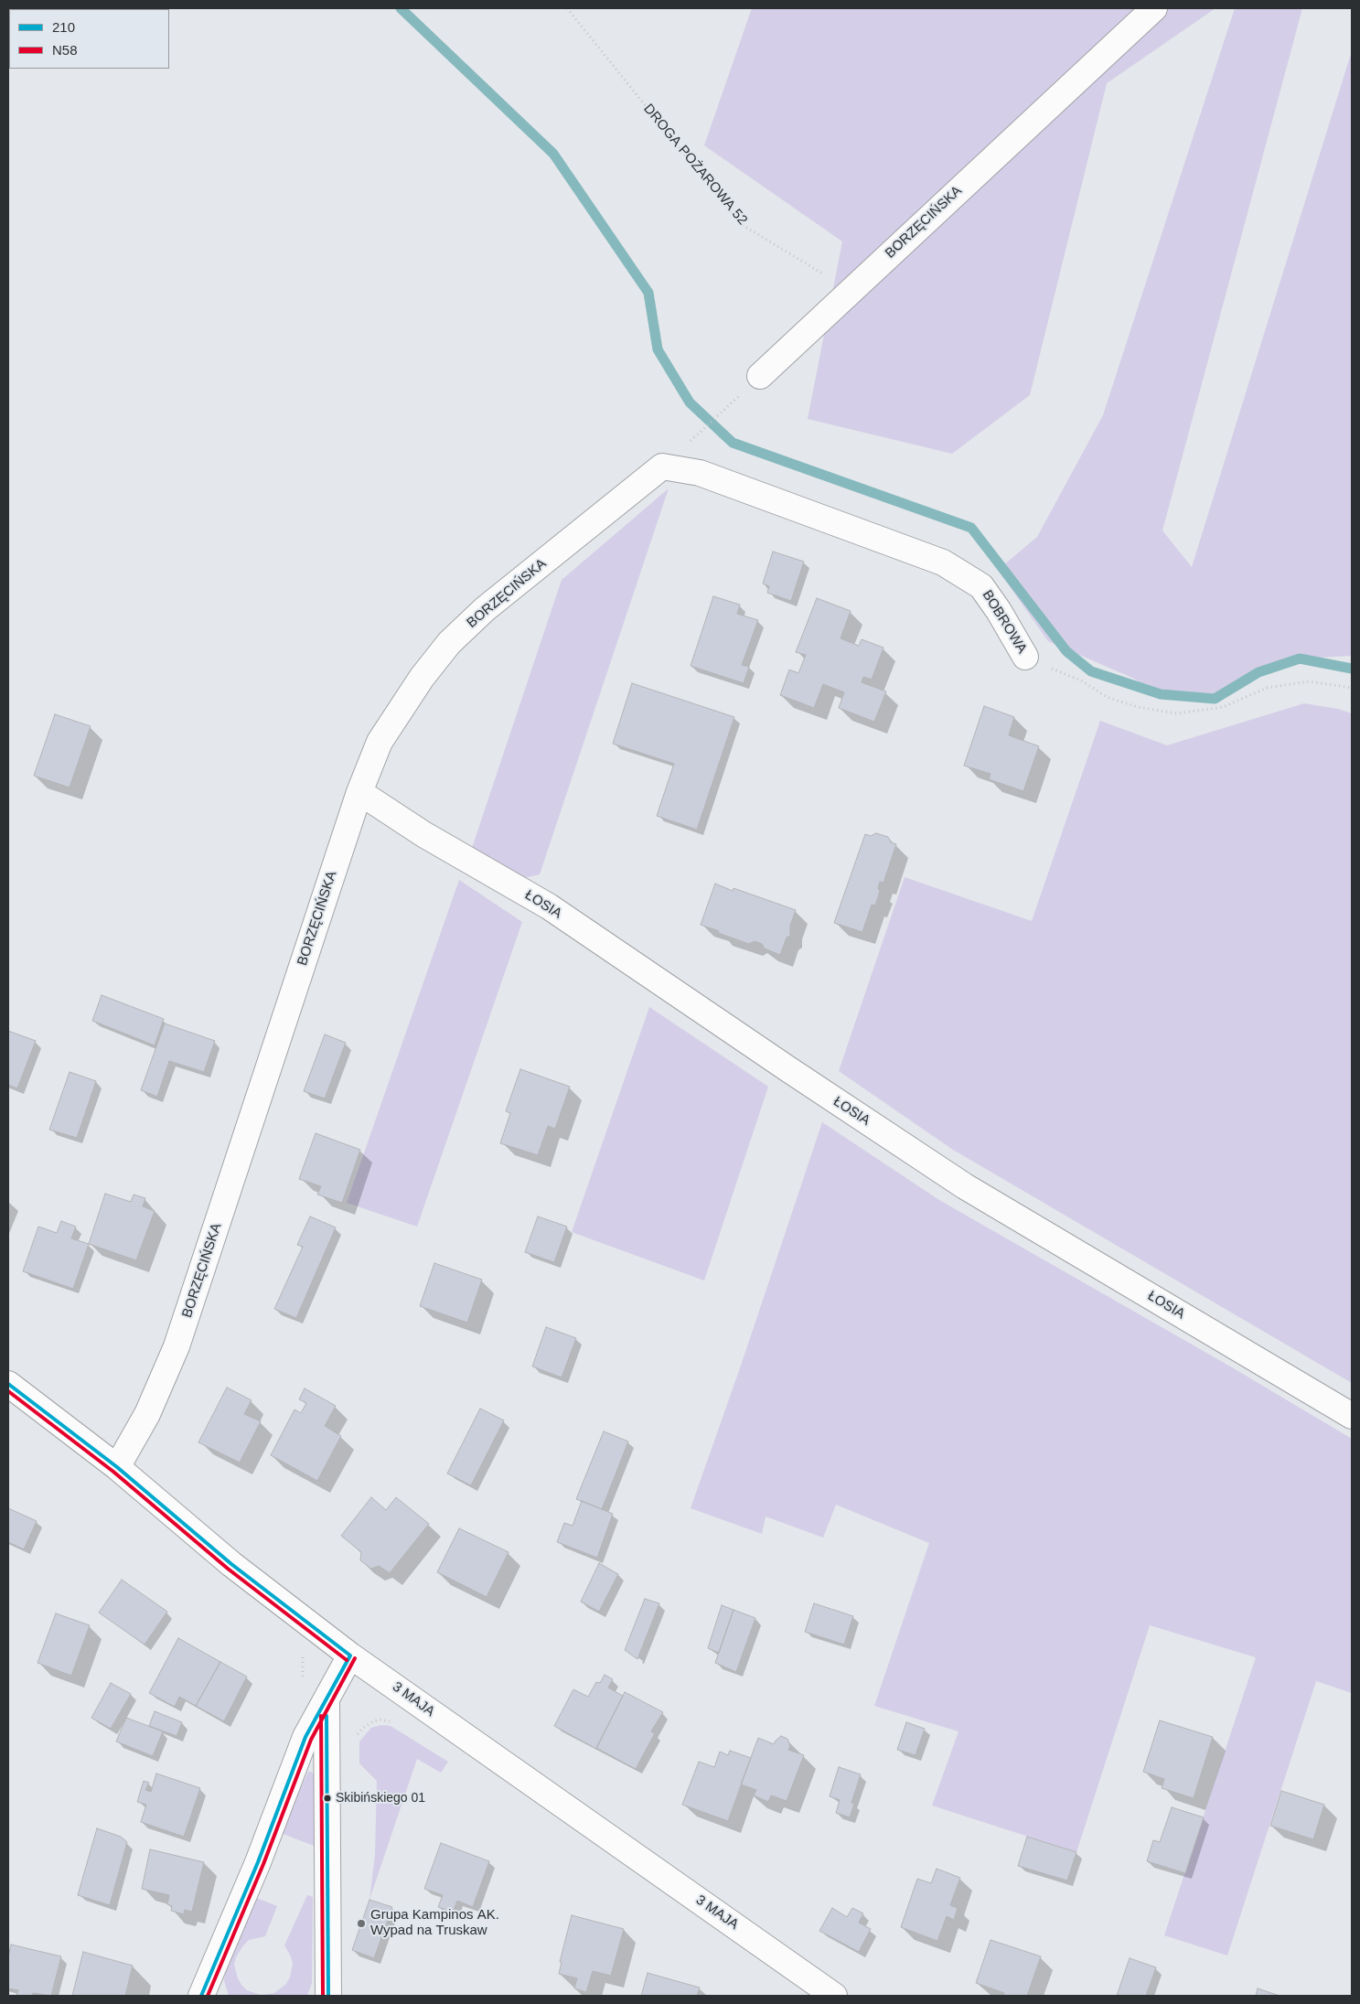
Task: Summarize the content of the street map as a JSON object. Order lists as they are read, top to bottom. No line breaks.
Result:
{"streets":{"street":["BORZĘCIŃSKA","BOBROWA","ŁOSIA","3 MAJA"],"path":["DROGA POŻAROWA 52"]},"crossings":[["DROGA POŻAROWA 52","BORZĘCIŃSKA"],["BORZĘCIŃSKA","BOBROWA"],["BORZĘCIŃSKA","ŁOSIA"],["BORZĘCIŃSKA","3 MAJA"]],"places":["Skibińskiego 01","Grupa Kampinos AK. Wypad na Truskaw"],"lines":["transit line 210","transit line N58"],"legend":["210","N58"]}
